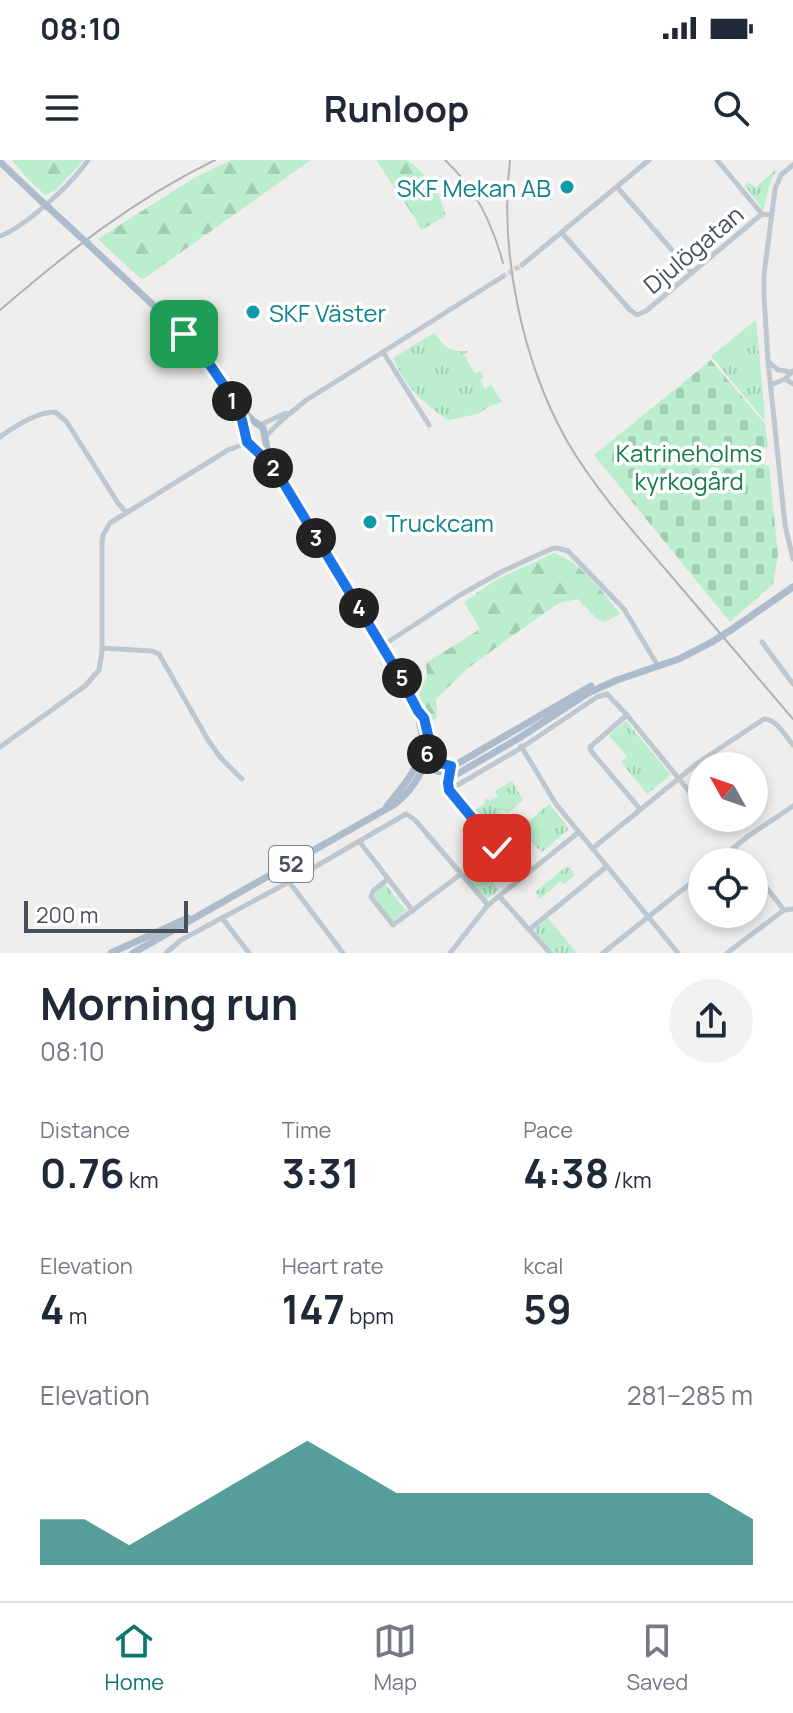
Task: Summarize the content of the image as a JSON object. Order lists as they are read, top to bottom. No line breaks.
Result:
{"streets":{"main road":["52"],"street":["Djulögatan"]},"parks":["Katrineholms kyrkogård"],"places":["SKF Mekan AB","SKF Väster","Truckcam"],"scale_bar":"200 m","north":"top left","page":{"status":"08:10","header":"Runloop","pins":["1","2","3","4","5","6"],"scale":"200 m","heading":["Morning run","08:10"],"stats":[["Distance","0.76 km"],["Time","3:31"],["Pace","4:38 /km"],["Elevation","4 m"],["Heart rate","147 bpm"],["kcal","59"]],"chart":["Elevation","281–285 m"],"tabs":["Home","Map","Saved"]}}
